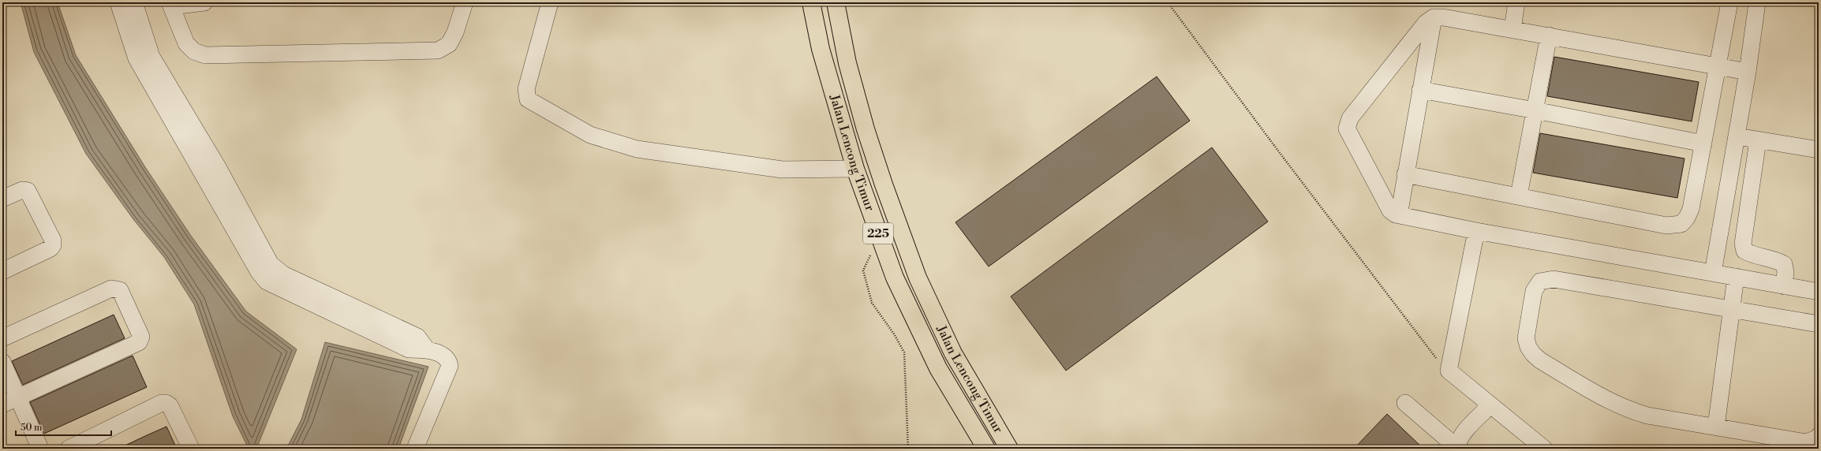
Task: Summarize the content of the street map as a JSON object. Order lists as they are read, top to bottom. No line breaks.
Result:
{"streets":{"highway":["Jalan Lencong Timur","225"]},"scale_bar":"50 m"}
